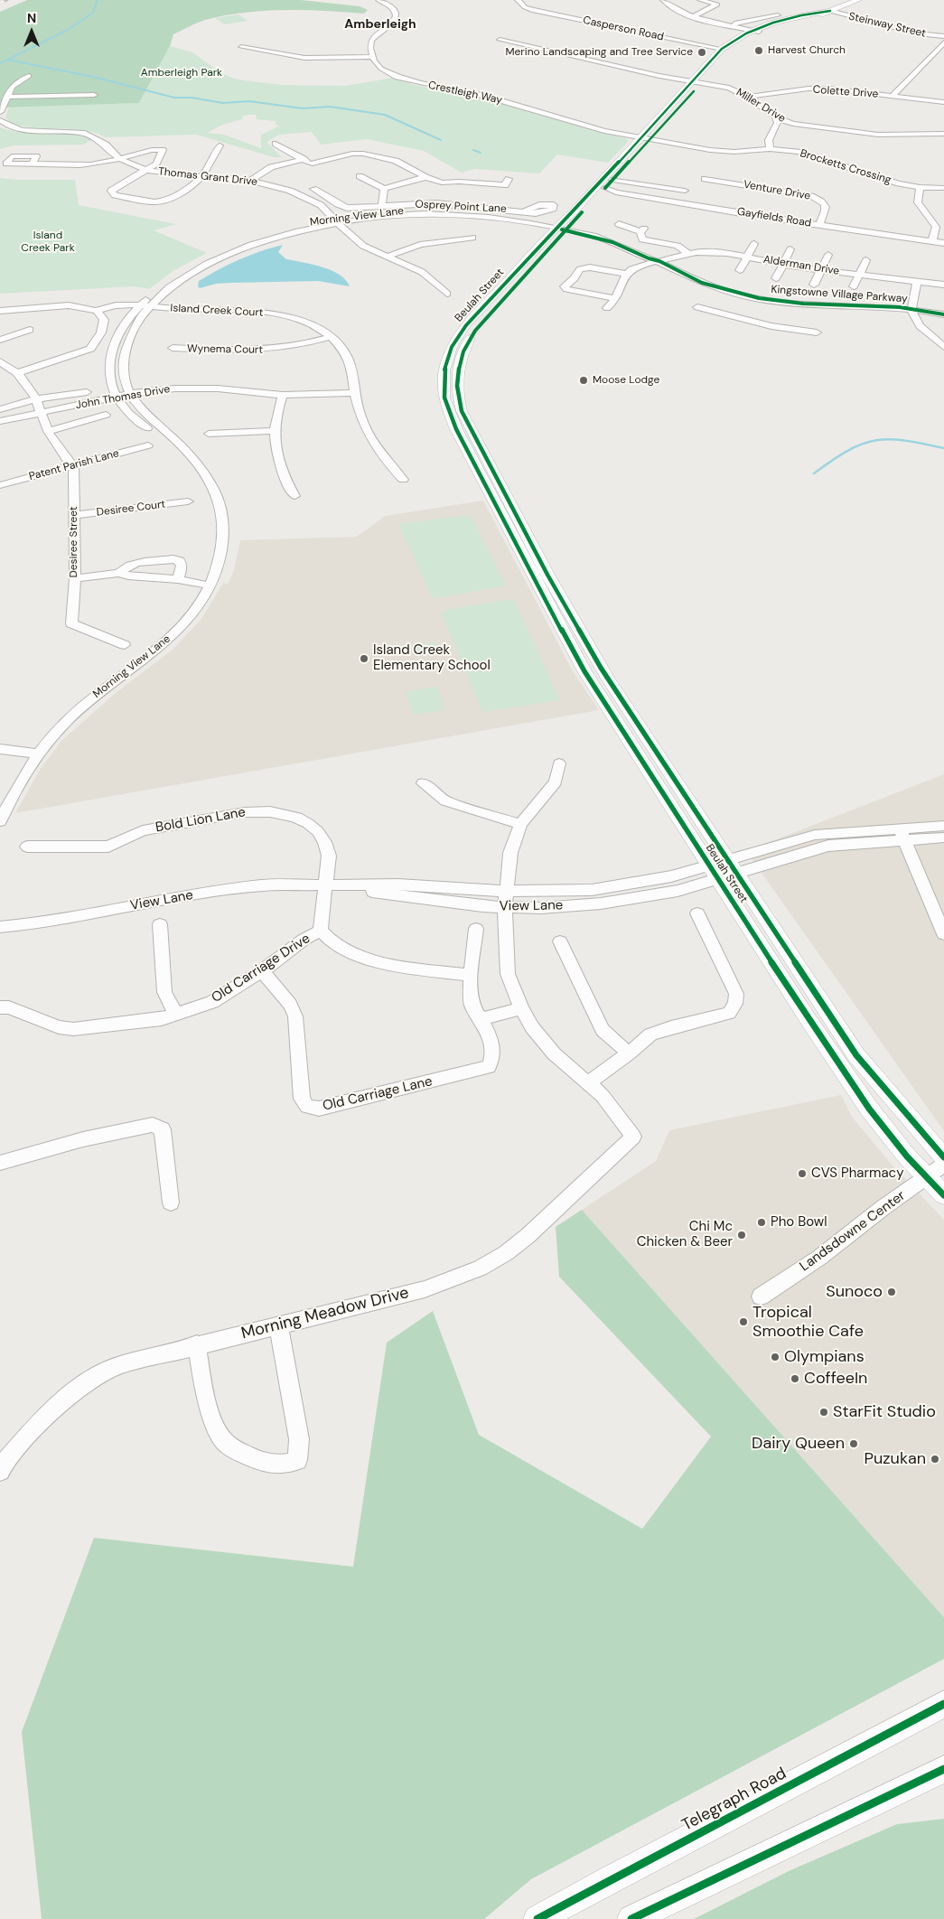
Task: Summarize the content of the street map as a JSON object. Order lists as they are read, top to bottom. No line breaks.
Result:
{"streets":{"main road":["Beulah Street","Telegraph Road"],"street":["Steinway Street","Casperson Road","Colette Drive","Crestleigh Way","Miller Drive","Brocketts Crossing","Thomas Grant Drive","Venture Drive","Osprey Point Lane","Morning View Lane","Gayfields Road","Alderman Drive","Kingstowne Village Parkway","Island Creek Court","Wynema Court","John Thomas Drive","Patent Parish Lane","Desiree Court","Desiree Street","Bold Lion Lane","View Lane","Old Carriage Drive","Old Carriage Lane","Landsdowne Center","Morning Meadow Drive"]},"crossings":[["Steinway Street","Beulah Street"],["Casperson Road","Beulah Street"],["Colette Drive","Miller Drive"],["Crestleigh Way","Brocketts Crossing"],["Crestleigh Way","Beulah Street"],["Miller Drive","Beulah Street"],["Brocketts Crossing","Beulah Street"],["Thomas Grant Drive","Morning View Lane"],["Venture Drive","Gayfields Road"],["Osprey Point Lane","Morning View Lane"],["Morning View Lane","Kingstowne Village Parkway"],["Morning View Lane","Beulah Street"],["Morning View Lane","Island Creek Court"],["Morning View Lane","John Thomas Drive"],["Gayfields Road","Beulah Street"],["Alderman Drive","Kingstowne Village Parkway"],["Kingstowne Village Parkway","Beulah Street"],["Beulah Street","View Lane"],["Beulah Street","Landsdowne Center"],["Island Creek Court","Wynema Court"],["Island Creek Court","John Thomas Drive"],["Patent Parish Lane","Desiree Street"],["Desiree Court","Desiree Street"],["Bold Lion Lane","View Lane"],["Bold Lion Lane","Old Carriage Drive"],["View Lane","Old Carriage Drive"],["Old Carriage Drive","Old Carriage Lane"]],"districts":["Amberleigh"],"parks":["Amberleigh Park","Island Creek Park"],"places":["Harvest Church","Merino Landscaping and Tree Service","Moose Lodge","Island Creek Elementary School","CVS Pharmacy","Pho Bowl","Chi Mc Chicken & Beer","Sunoco","Tropical Smoothie Cafe","Olympians","CoffeeIn","StarFit Studio","Dairy Queen","Puzukan"],"north":"top"}
